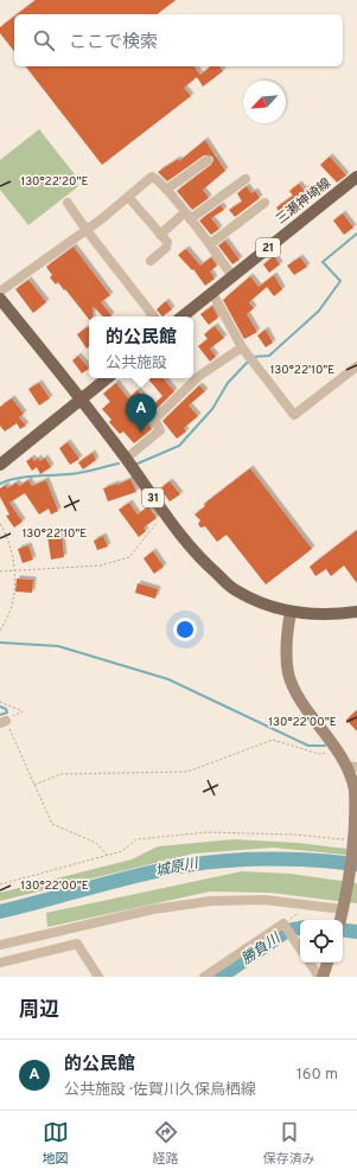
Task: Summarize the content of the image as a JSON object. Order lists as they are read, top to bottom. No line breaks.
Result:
{"streets":{"main road":["三瀬神埼線","21","31"]},"water":["城原川","勝負川"],"north":"bottom left","page":{"search":"ここで検索","popup":["的公民館","公共施設"],"pins":"A","heading":"周辺","list":[{"mark":"A","name":"的公民館","note":"公共施設 · 佐賀川久保鳥栖線","value":"160 m"}],"nav":["地図","経路","保存済み"]},"coordinates":["130°22'20\"E","130°22'10\"E","130°22'00\"E"]}
